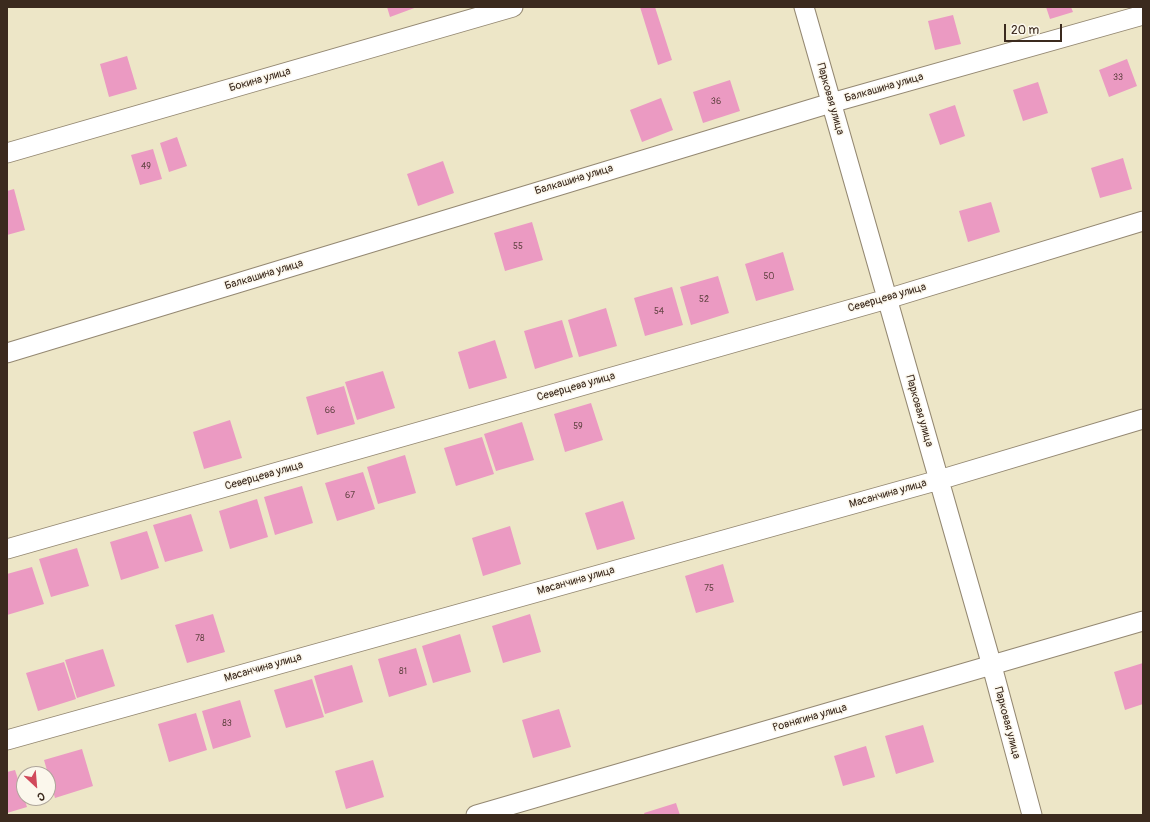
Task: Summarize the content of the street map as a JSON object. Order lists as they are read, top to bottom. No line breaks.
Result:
{"streets":{"street":["Бокина улица","Балкашина улица","Парковая улица","Северцева улица","Масанчина улица","Ровнягина улица"]},"crossings":[["Балкашина улица","Парковая улица"],["Парковая улица","Северцева улица"],["Парковая улица","Масанчина улица"],["Парковая улица","Ровнягина улица"]],"house_numbers":["33","36","49","55","50","52","54","66","59","67","75","78","81","83"],"scale_bar":"20 m","north":"bottom right"}
